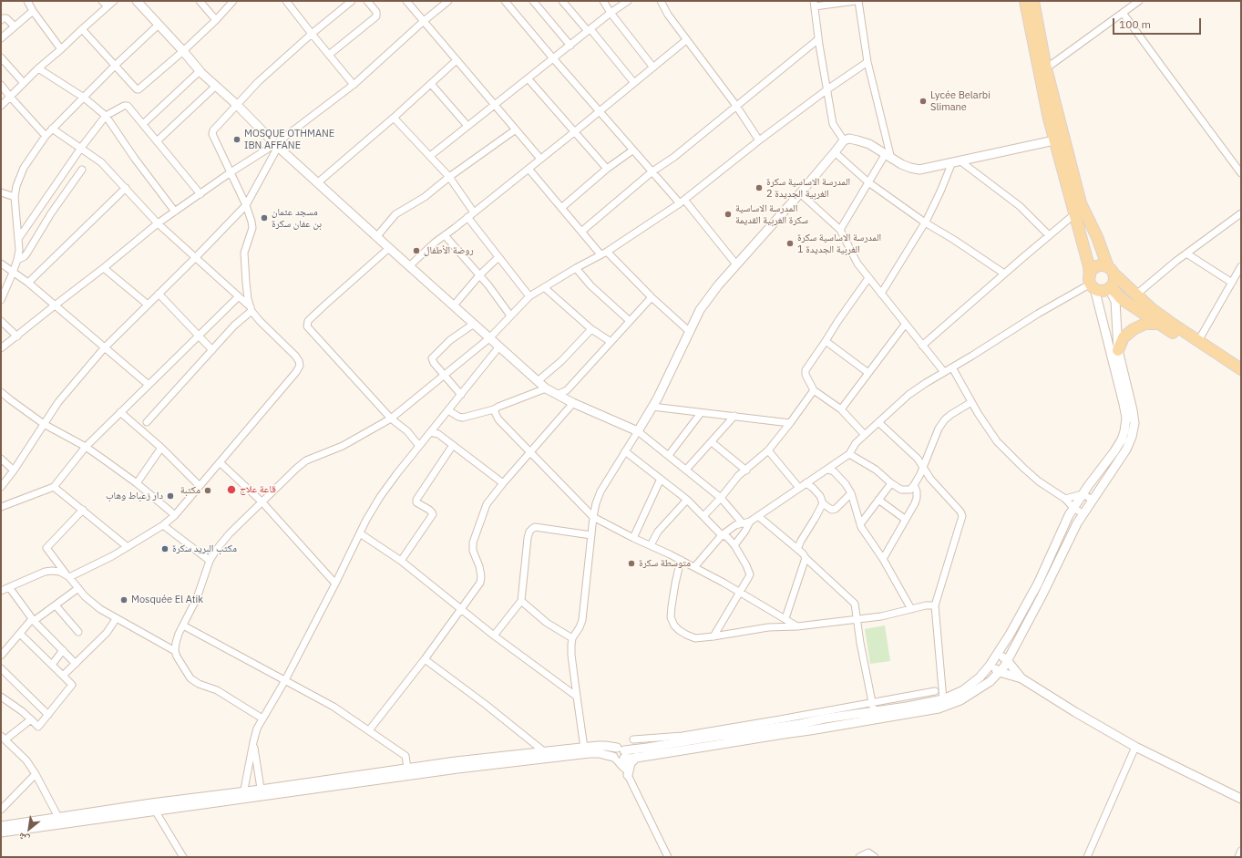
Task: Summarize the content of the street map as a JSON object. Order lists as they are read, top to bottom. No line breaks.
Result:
{"places":["Lycée Belarbi Slimane","MOSQUE OTHMANE IBN AFFANE","المدرسة الاساسية سكرة الغربية الجديدة 2","المدرسة الاساسية سكرة الغربية القديمة","مسجد عثمان بن عفان سكرة","المدرسة الاساسية سكرة الغربية الجديدة 1","روضة الأطفال","قاعة علاج","مكتبة","دار زعباط وهاب","مكتب البريد سكرة","متوسطة سكرة","Mosquée El Atik"],"scale_bar":"100 m","north":"bottom left"}
